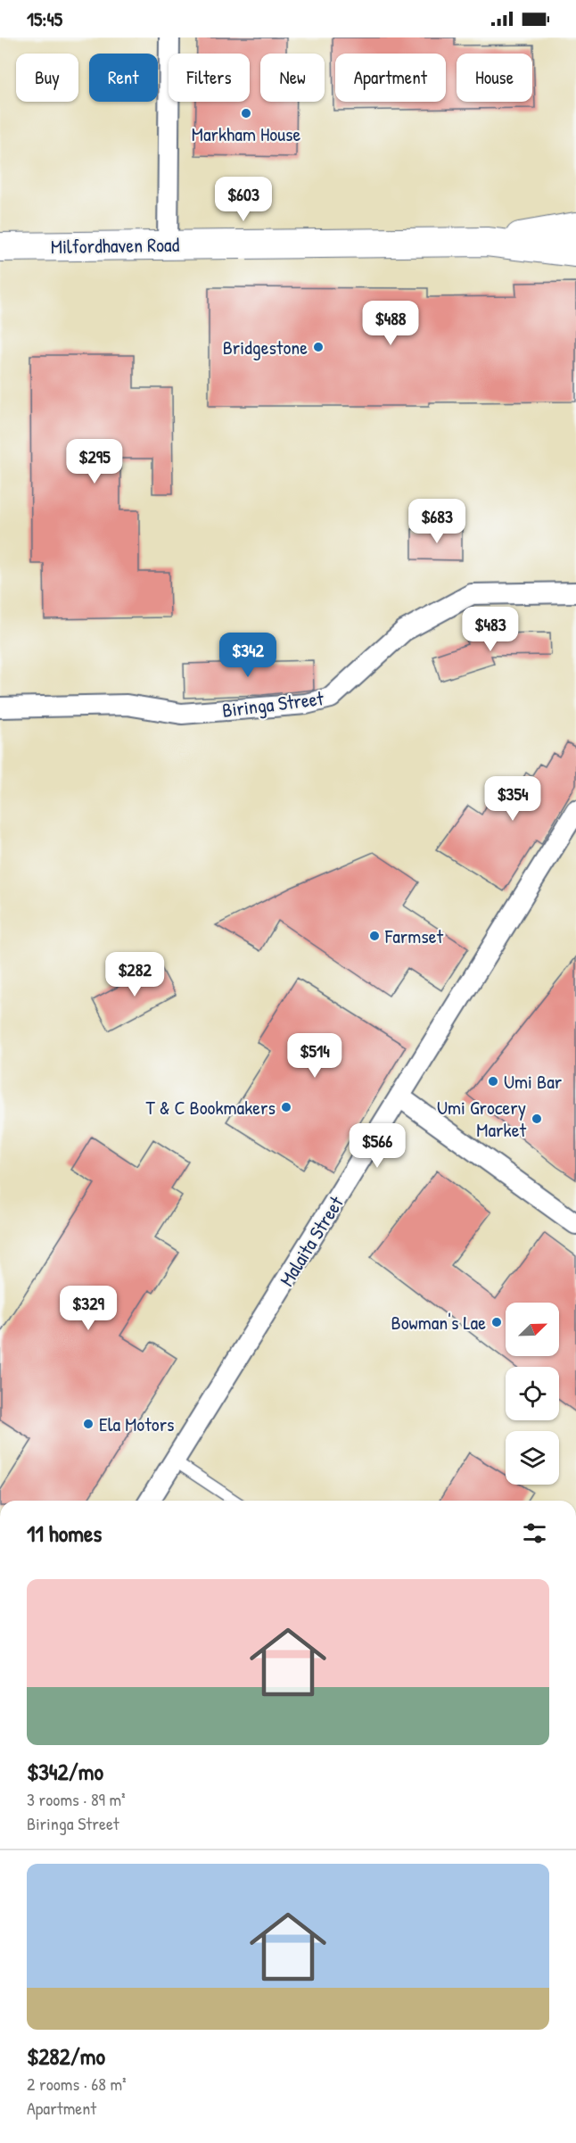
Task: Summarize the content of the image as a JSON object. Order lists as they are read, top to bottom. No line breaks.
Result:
{"streets":{"main road":["Milfordhaven Road"],"street":["Biringa Street","Malaita Street"]},"places":["Markham House","Bridgestone","Farmset","Umi Bar","T & C Bookmakers","Umi Grocery Market","Bowman's Lae","Ela Motors"],"north":"top right","page":{"status":"15:45","chip":["Buy","Rent","Filters","New","Apartment","House"],"price":["$603","$488","$295","$683","$483","$342","$354","$282","$514","$566","$329"],"heading":"11 homes","list":[{"name":"$342/mo","note":"3 rooms · 89 m² · Biringa Street"},{"name":"$282/mo","note":"2 rooms · 68 m² · Apartment"}]}}
